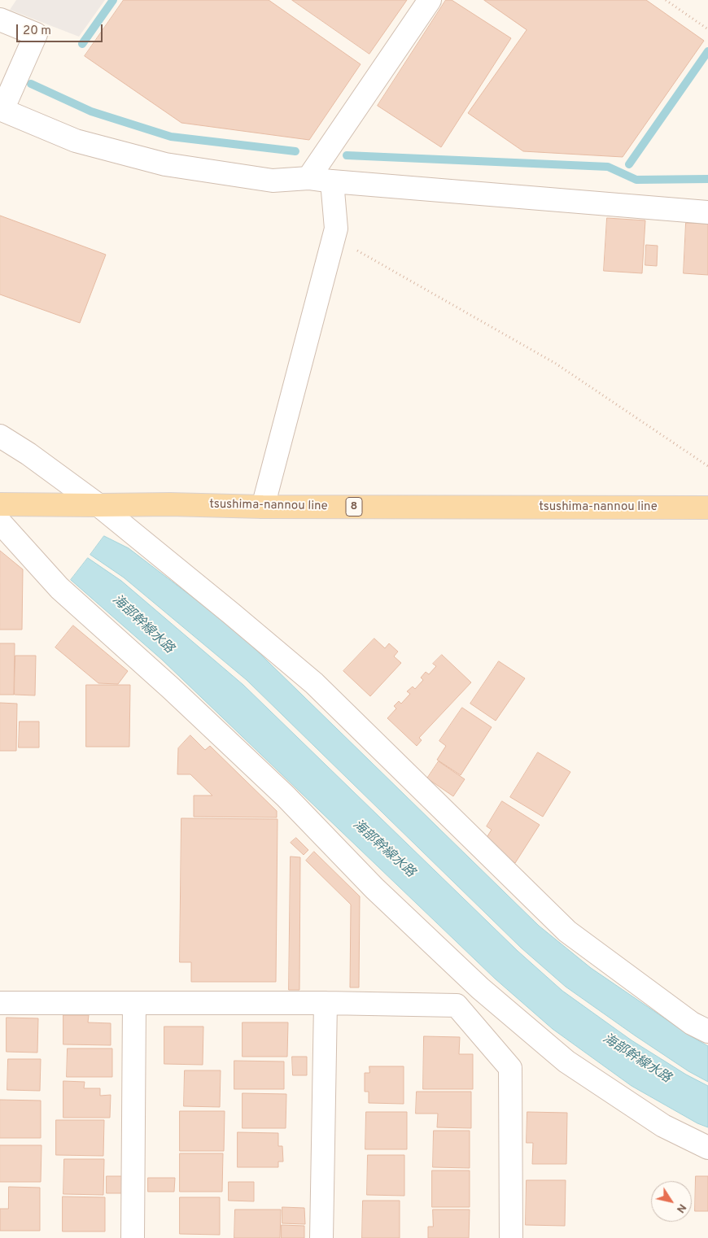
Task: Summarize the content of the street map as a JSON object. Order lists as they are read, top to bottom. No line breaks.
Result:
{"streets":{"main road":["tsushima-nannou line","8"]},"water":["海部幹線水路"],"scale_bar":"20 m","north":"bottom right"}
